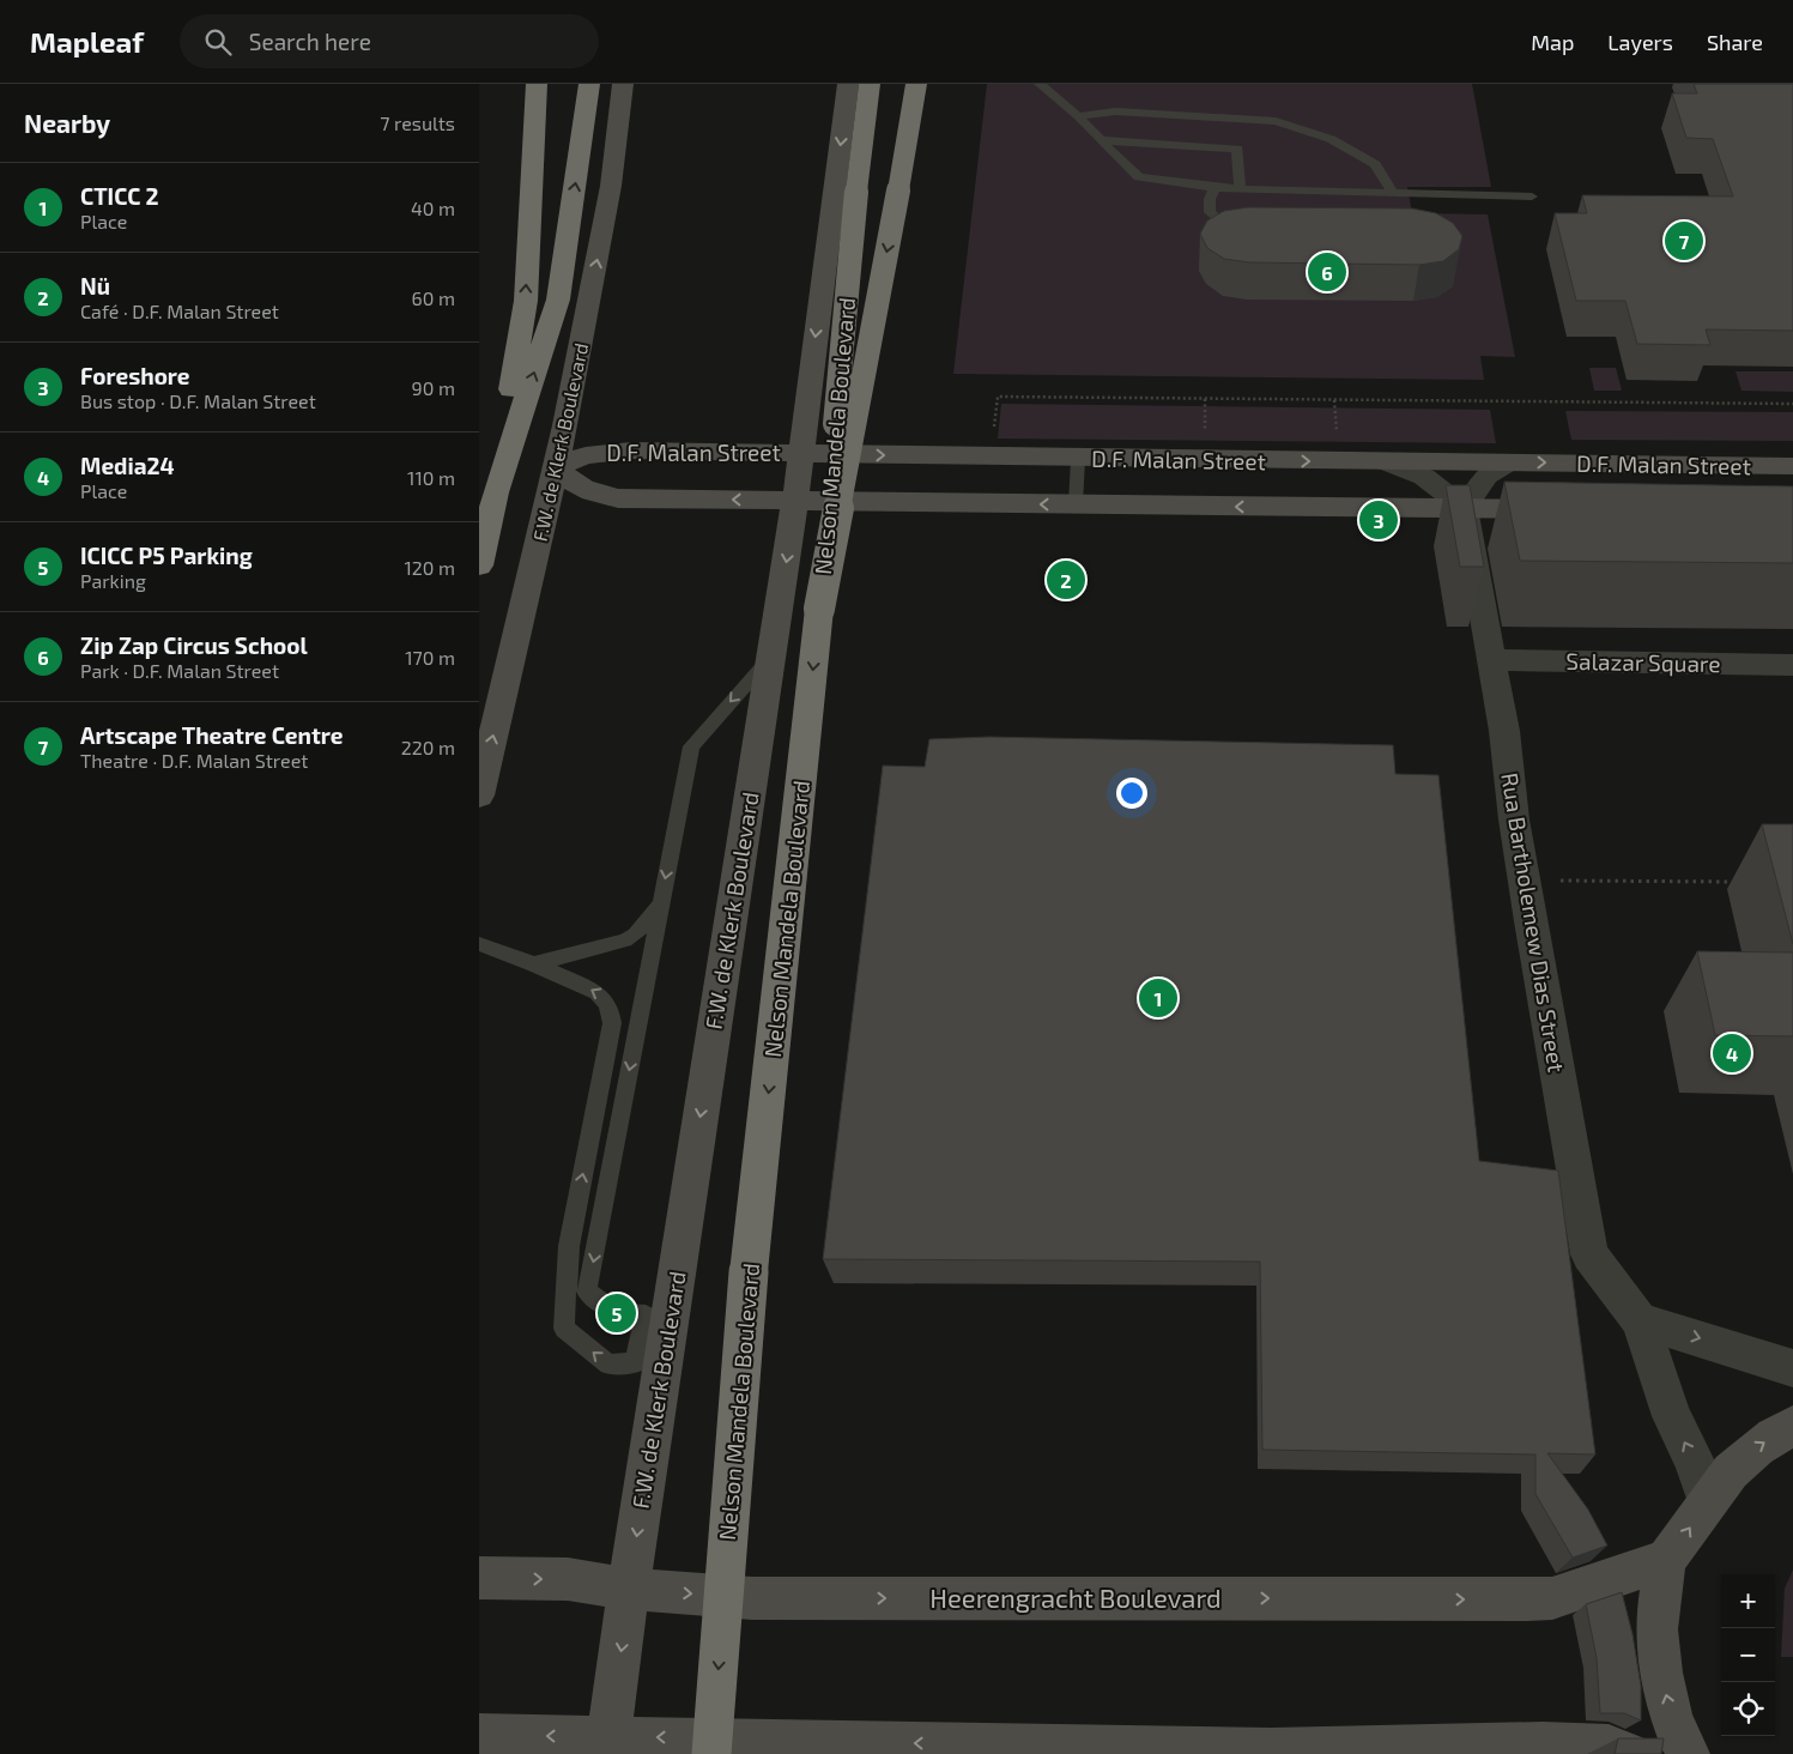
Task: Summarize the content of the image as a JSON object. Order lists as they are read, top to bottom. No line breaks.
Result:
{"streets":{"highway":["Nelson Mandela Boulevard"],"main road":["F.W. de Klerk Boulevard","D.F. Malan Street","Heerengracht Boulevard"],"street":["Salazar Square","Rua Bartholemew Dias Street"]},"crossings":[["F.W. de Klerk Boulevard","D.F. Malan Street"],["F.W. de Klerk Boulevard","Heerengracht Boulevard"],["D.F. Malan Street","Rua Bartholemew Dias Street"],["Salazar Square","Rua Bartholemew Dias Street"]],"one_way":["Nelson Mandela Boulevard"],"page":{"header":"Mapleaf","search":"Search here","nav":["Map","Layers","Share"],"heading":["Nearby","7 results"],"list":[{"mark":"1","name":"CTICC 2","note":"Place","value":"40 m"},{"mark":"2","name":"Nü","note":"Café · D.F. Malan Street","value":"60 m"},{"mark":"3","name":"Foreshore","note":"Bus stop · D.F. Malan Street","value":"90 m"},{"mark":"4","name":"Media24","note":"Place","value":"110 m"},{"mark":"5","name":"ICICC P5 Parking","note":"Parking","value":"120 m"},{"mark":"6","name":"Zip Zap Circus School","note":"Park · D.F. Malan Street","value":"170 m"},{"mark":"7","name":"Artscape Theatre Centre","note":"Theatre · D.F. Malan Street","value":"220 m"}],"pins":["7","6","3","2","1","4","5"],"map_buttons":["+","−"]}}
